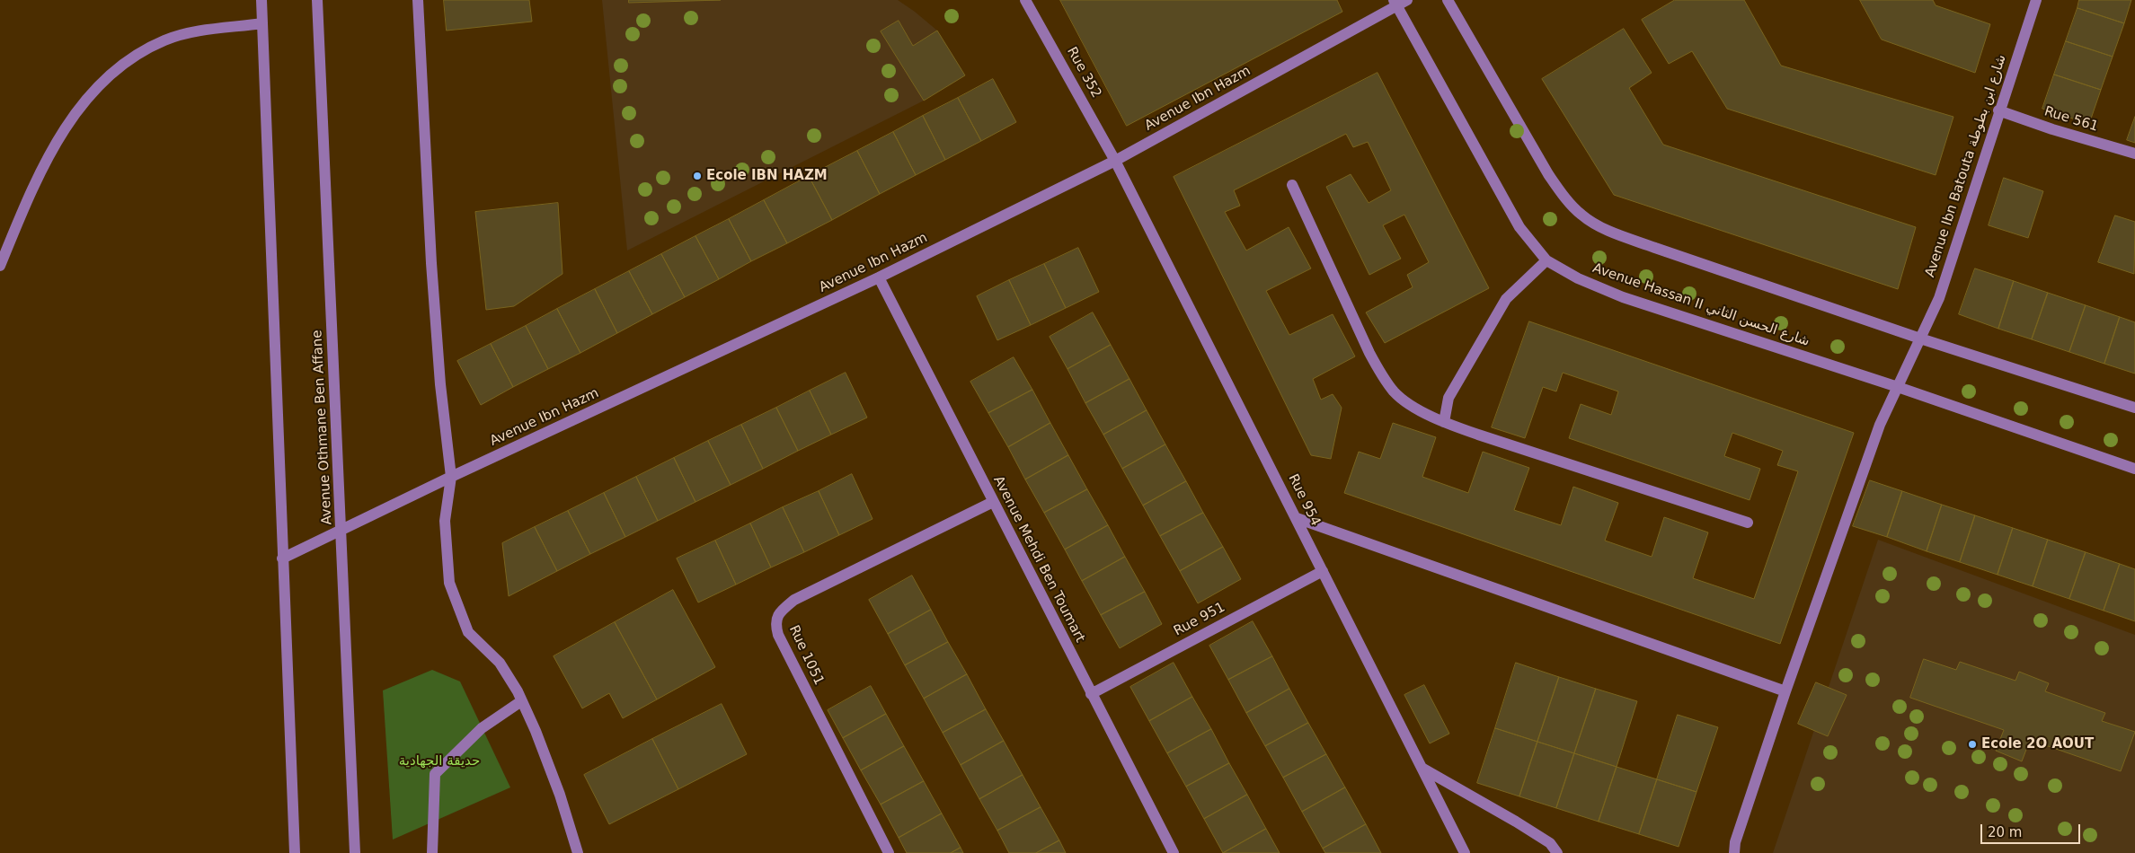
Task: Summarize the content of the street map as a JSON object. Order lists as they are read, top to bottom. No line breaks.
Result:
{"streets":{"street":["Rue 352","Avenue Ibn Hazm","Rue 561","Avenue Ibn Batouta شارع ابن بطوطة","Avenue Hassan II شارع الحسن الثاني","Avenue Othmane Ben Affane","Rue 954","Avenue Mehdi Ben Toumart","Rue 951","Rue 1051"]},"crossings":[["Rue 352","Avenue Ibn Hazm"],["Rue 352","Rue 954"],["Avenue Ibn Hazm","Avenue Hassan II شارع الحسن الثاني"],["Avenue Ibn Hazm","Avenue Othmane Ben Affane"],["Avenue Ibn Hazm","Rue 954"],["Avenue Ibn Hazm","Avenue Mehdi Ben Toumart"],["Rue 561","Avenue Ibn Batouta شارع ابن بطوطة"],["Avenue Ibn Batouta شارع ابن بطوطة","Avenue Hassan II شارع الحسن الثاني"],["Rue 954","Rue 951"],["Avenue Mehdi Ben Toumart","Rue 951"],["Avenue Mehdi Ben Toumart","Rue 1051"]],"parks":["حديقة الجهادية"],"places":["Ecole IBN HAZM","Ecole 2O AOUT"],"scale_bar":"20 m"}
